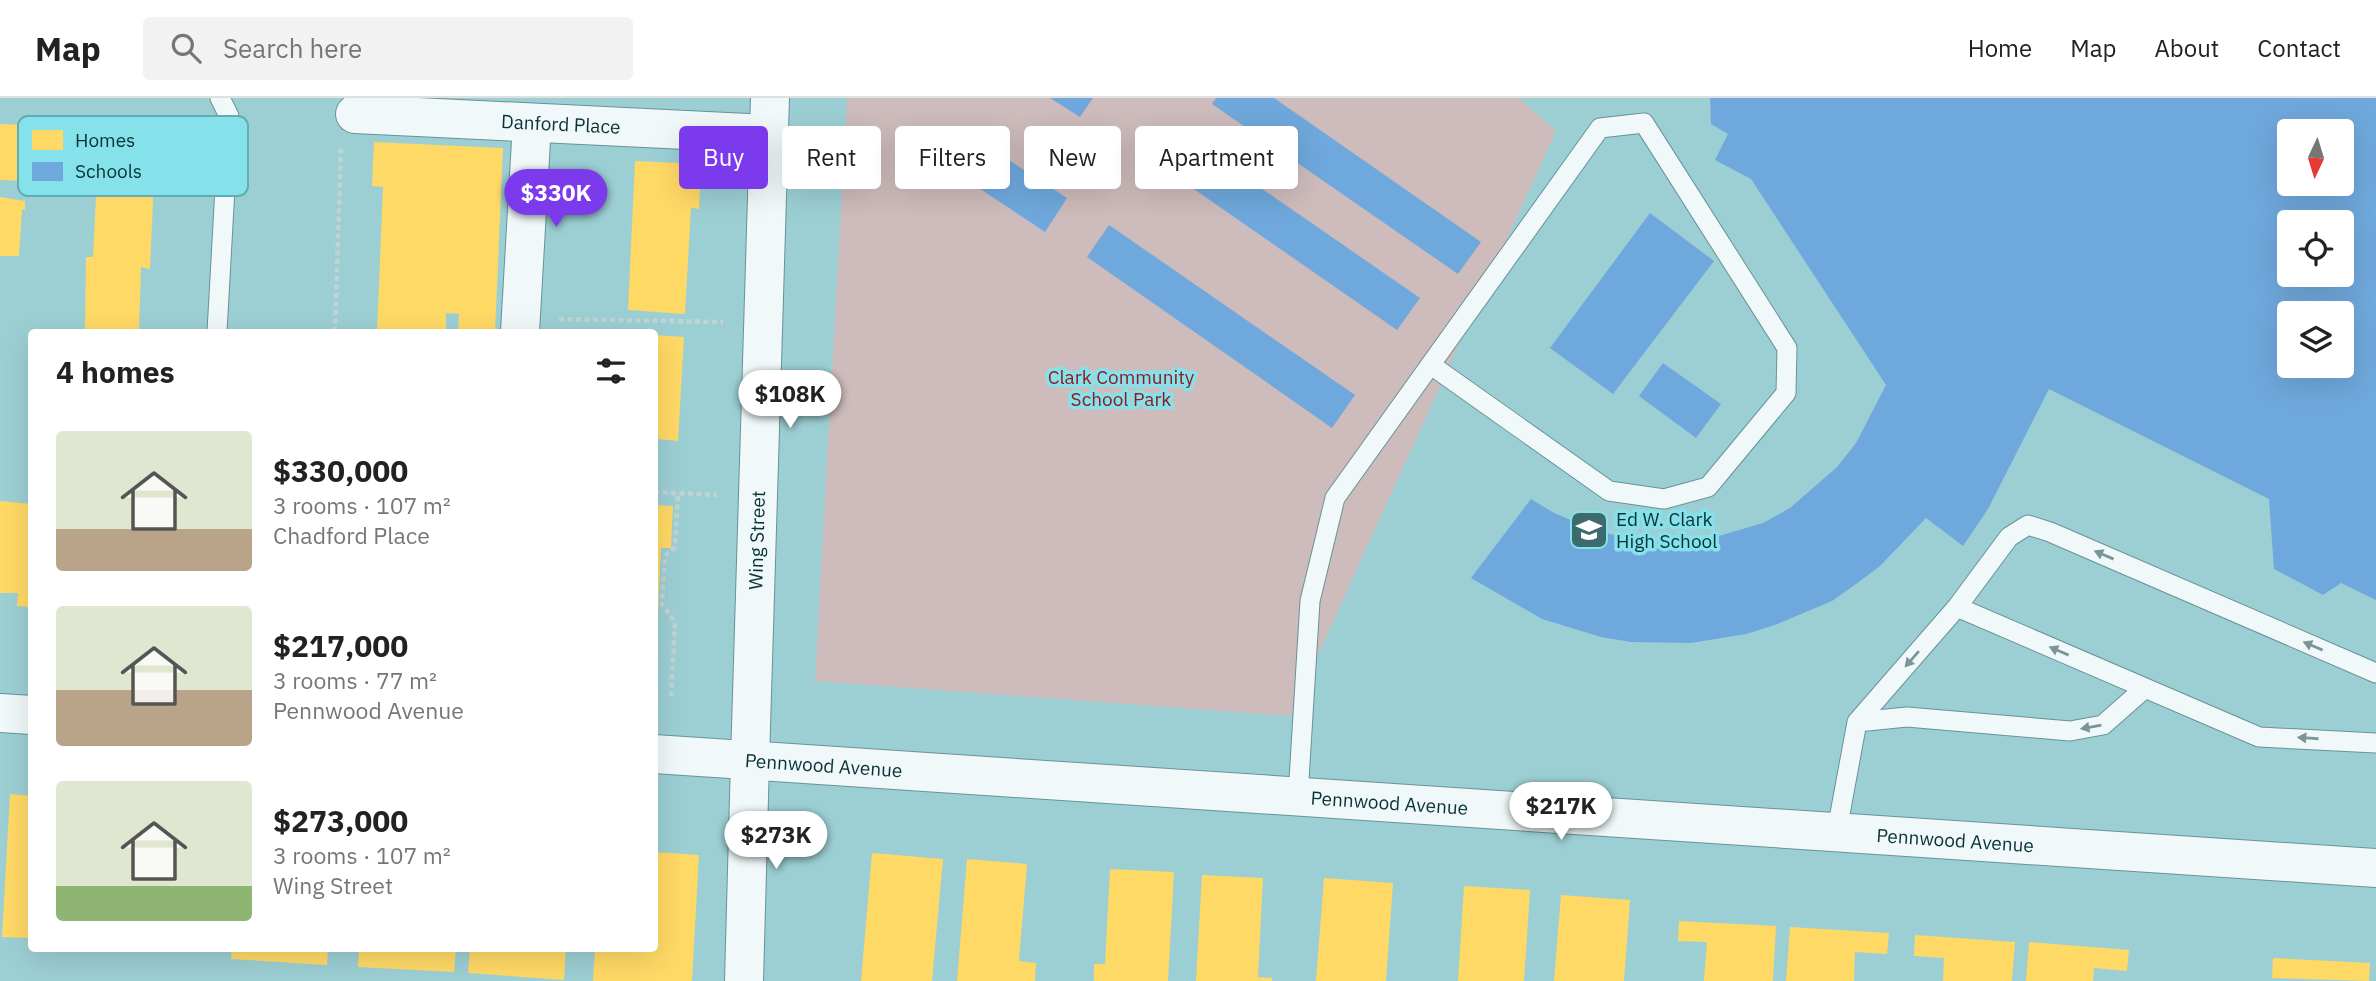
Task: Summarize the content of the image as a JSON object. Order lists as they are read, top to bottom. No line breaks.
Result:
{"streets":{"street":["Danford Place","Wing Street","Pennwood Avenue"]},"crossings":[["Danford Place","Wing Street"],["Wing Street","Pennwood Avenue"]],"parks":["Clark Community School Park"],"places":{"school or university":["Ed W. Clark High School"]},"legend":["Homes","Schools"],"north":"bottom","page":{"header":"Map","search":"Search here","nav":["Home","Map","About","Contact"],"chip":["Buy","Rent","Filters","New","Apartment"],"price":["$330K","$108K","$217K","$273K"],"heading":"4 homes","list":[{"name":"$330,000","note":"3 rooms · 107 m² · Chadford Place"},{"name":"$217,000","note":"3 rooms · 77 m² · Pennwood Avenue"},{"name":"$273,000","note":"3 rooms · 107 m² · Wing Street"}]}}
